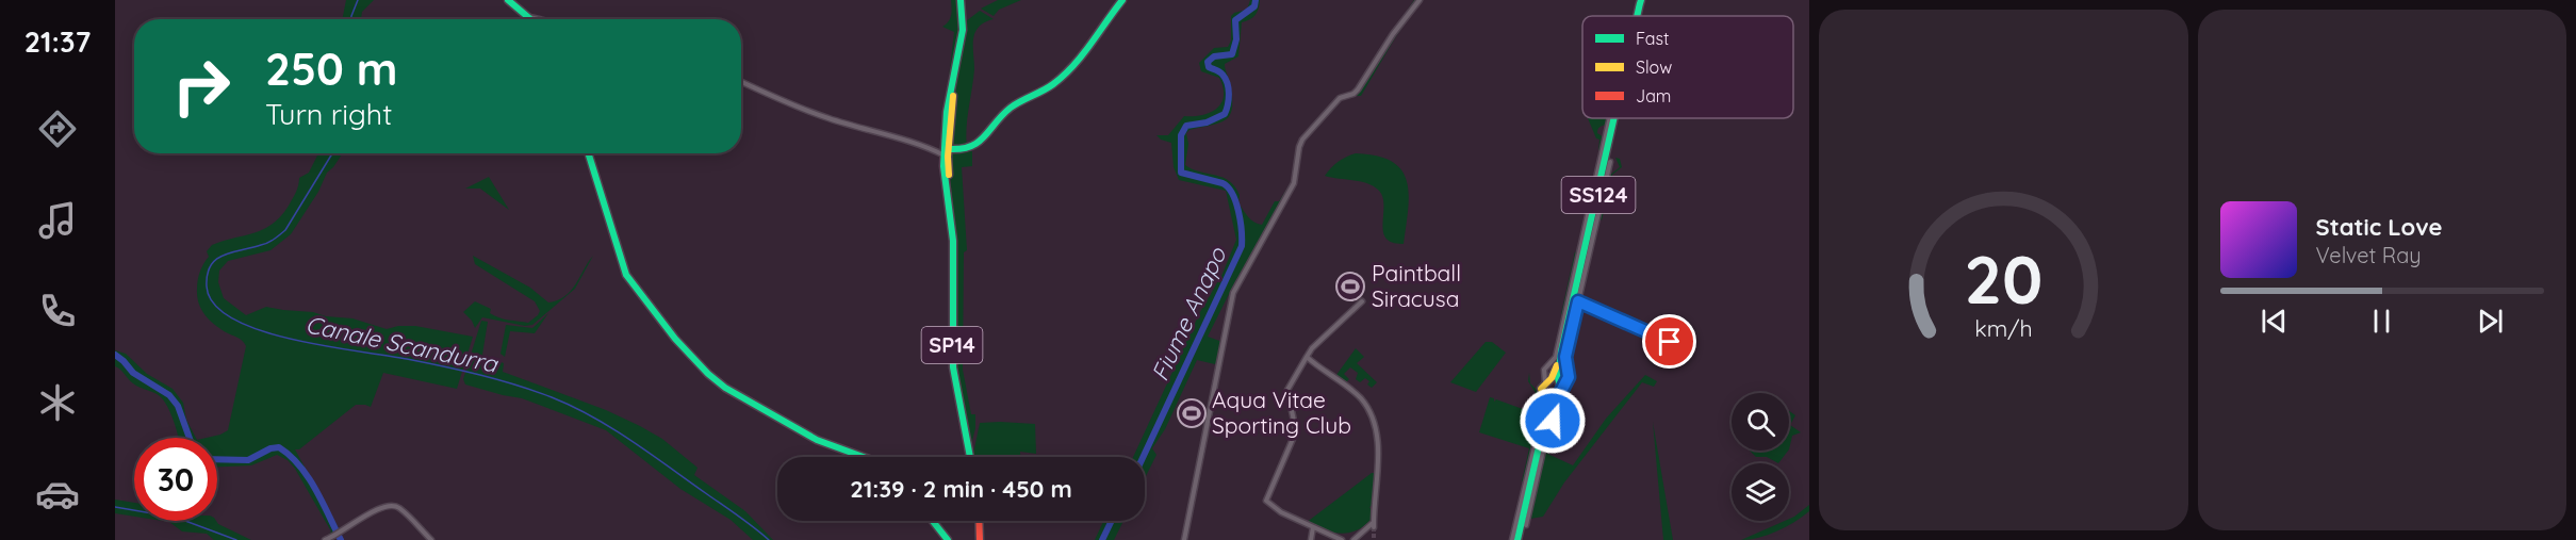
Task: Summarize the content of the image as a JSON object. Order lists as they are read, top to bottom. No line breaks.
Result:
{"streets":{"main road":["SS124","SP14"]},"water":["Fiume Anapo","Canale Scandurra"],"places":{"sports":["Paintball Siracusa","Aqua Vitae Sporting Club"]},"legend":["Fast","Slow","Jam"],"page":{"tabs":"21:37","turn":["250 m","Turn right"],"song":["Static Love","Velvet Ray"],"limit":"30","trip":"21:39 · 2 min · 450 m","gauge":["20","km/h"]}}
